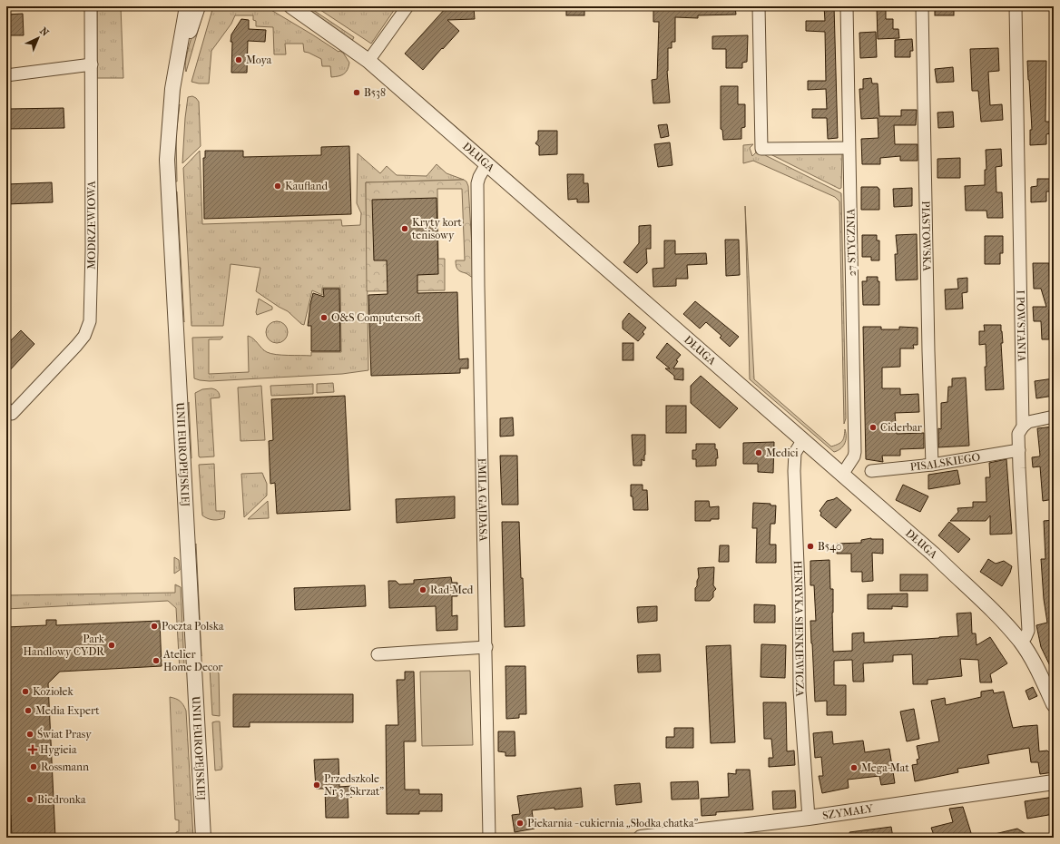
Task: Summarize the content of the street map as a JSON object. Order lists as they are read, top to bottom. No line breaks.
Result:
{"streets":{"street":["DŁUGA","MODRZEWIOWA","PIASTOWSKA","27 STYCZNIA","I POWSTANIA","UNII EUROPEJSKIEJ","PISALSKIEGO","EMILA GAJDASA","HENRYKA SIENKIEWICZA","SZYMAŁY"]},"crossings":[["DŁUGA","27 STYCZNIA"],["DŁUGA","I POWSTANIA"],["DŁUGA","EMILA GAJDASA"],["DŁUGA","HENRYKA SIENKIEWICZA"],["PIASTOWSKA","PISALSKIEGO"],["I POWSTANIA","PISALSKIEGO"],["HENRYKA SIENKIEWICZA","SZYMAŁY"]],"places":{"other":["Moya","B538","Kaufland","Kryty kort tenisowy","O&S Computersoft","Ciderbar","Medici","B540","Rad-Med","Poczta Polska","Park Handlowy CYDR","Atelier Home Decor","Koziołek","Media Expert","Świat Prasy","Rossmann","Mega-Mat","Przedszkole Nr 3 „Skrzat”","Biedronka","Piekarnia - cukiernia „Słodka chatka”"],"health":["Hygieia"]},"north":"top right"}
